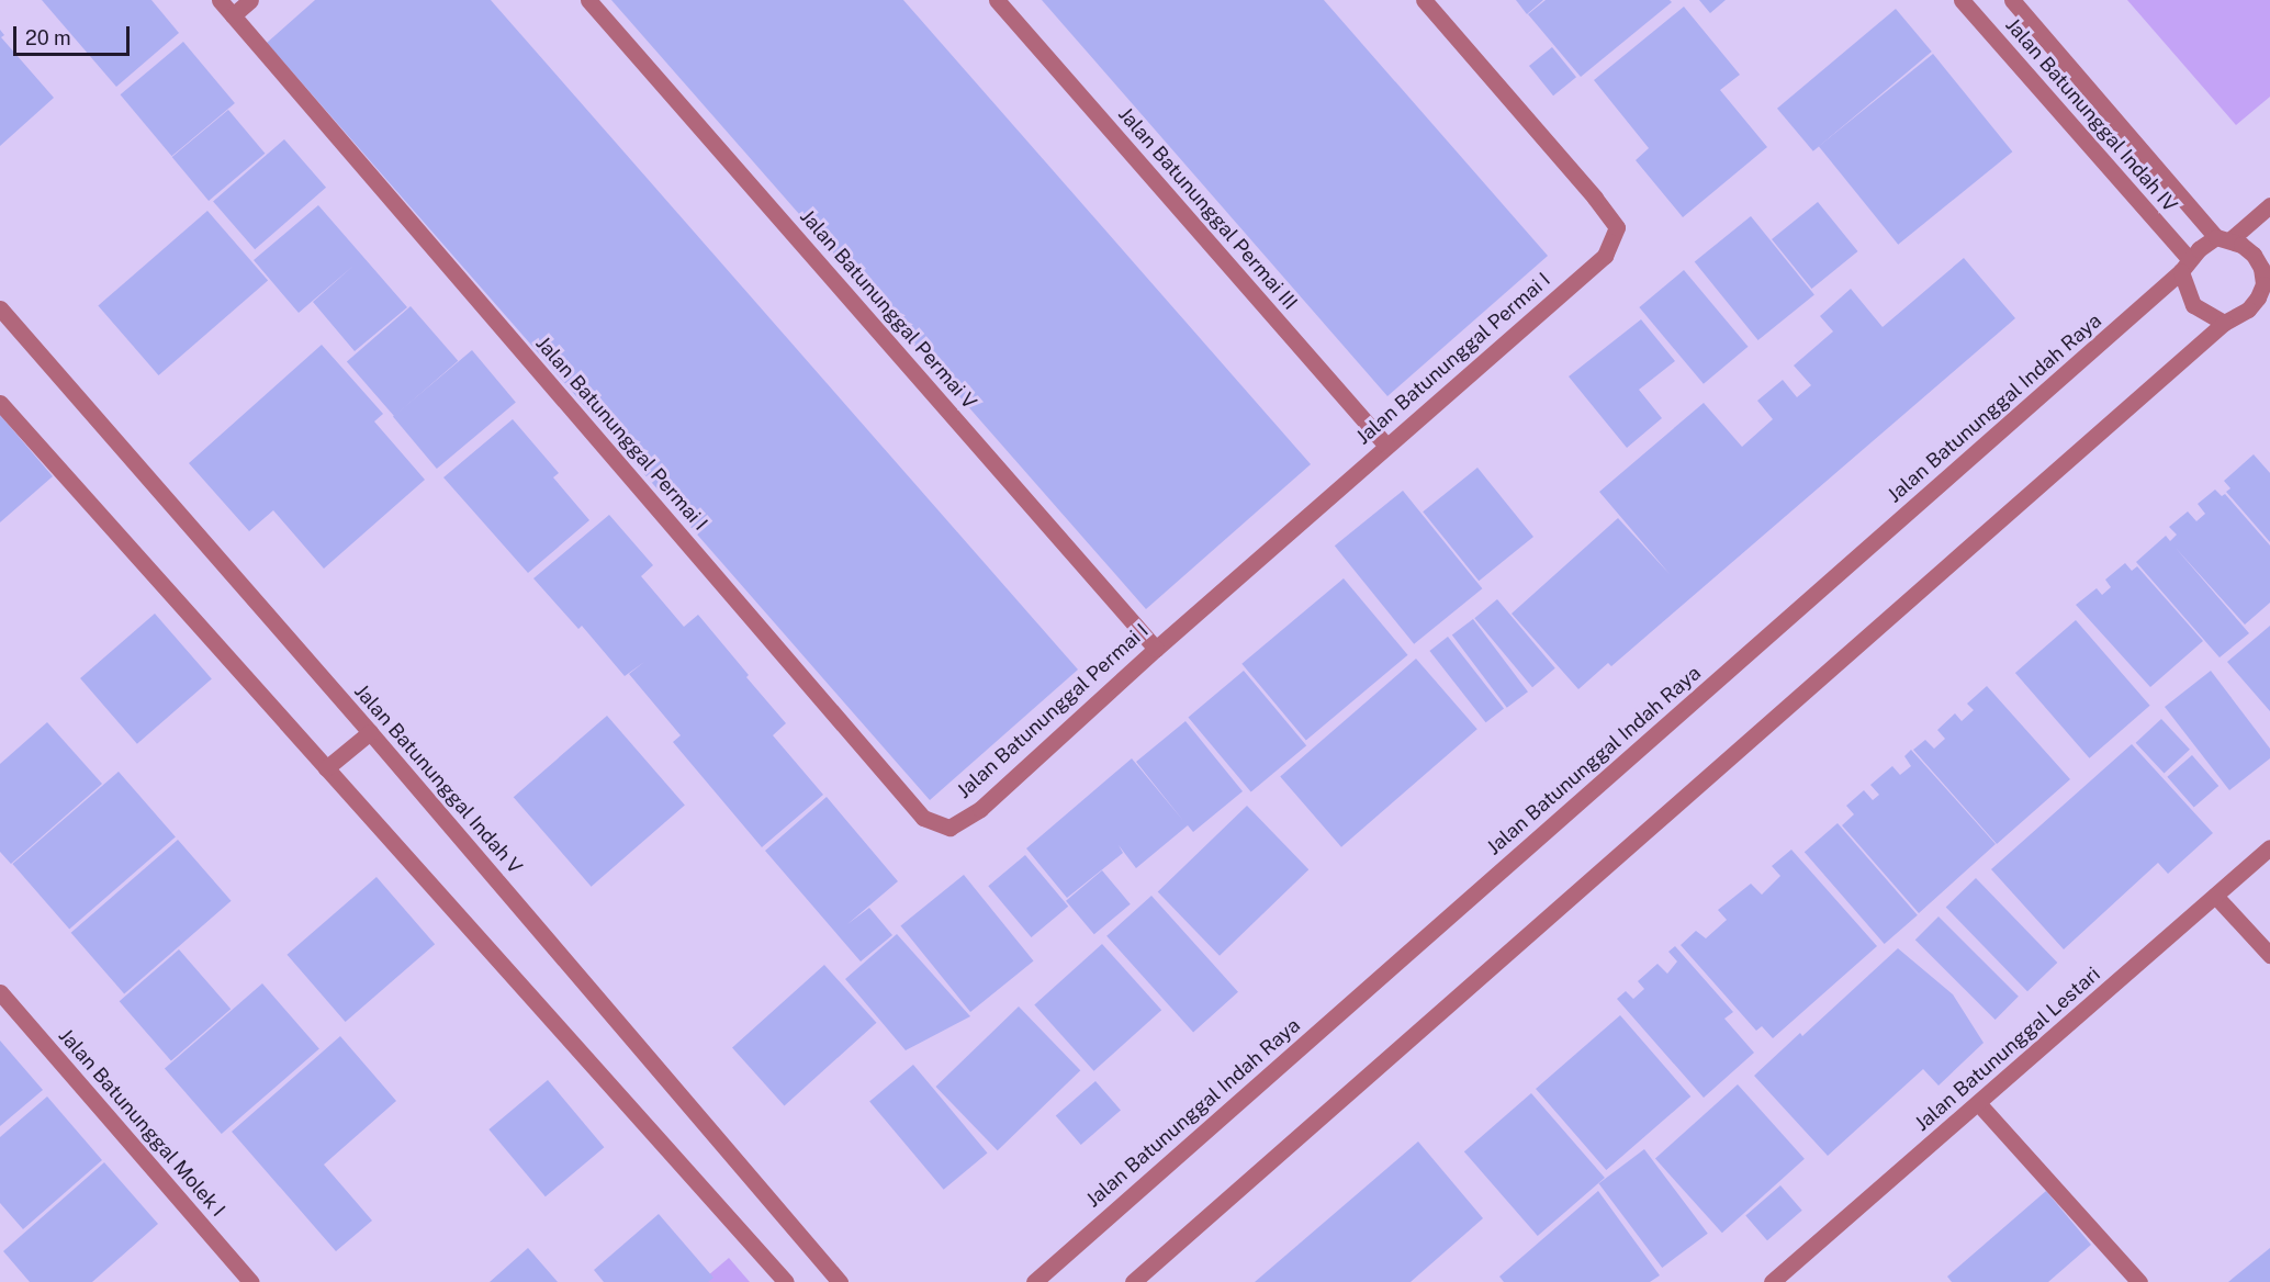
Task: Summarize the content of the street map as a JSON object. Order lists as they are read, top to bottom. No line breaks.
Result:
{"streets":{"street":["Jalan Batununggal Indah IV","Jalan Batununggal Permai III","Jalan Batununggal Permai V","Jalan Batununggal Permai I","Jalan Batununggal Indah Raya","Jalan Batununggal Indah V","Jalan Batununggal Lestari","Jalan Batununggal Molek I"]},"crossings":[["Jalan Batununggal Indah IV","Jalan Batununggal Indah Raya"],["Jalan Batununggal Permai III","Jalan Batununggal Permai I"],["Jalan Batununggal Permai V","Jalan Batununggal Permai I"]],"scale_bar":"20 m"}
